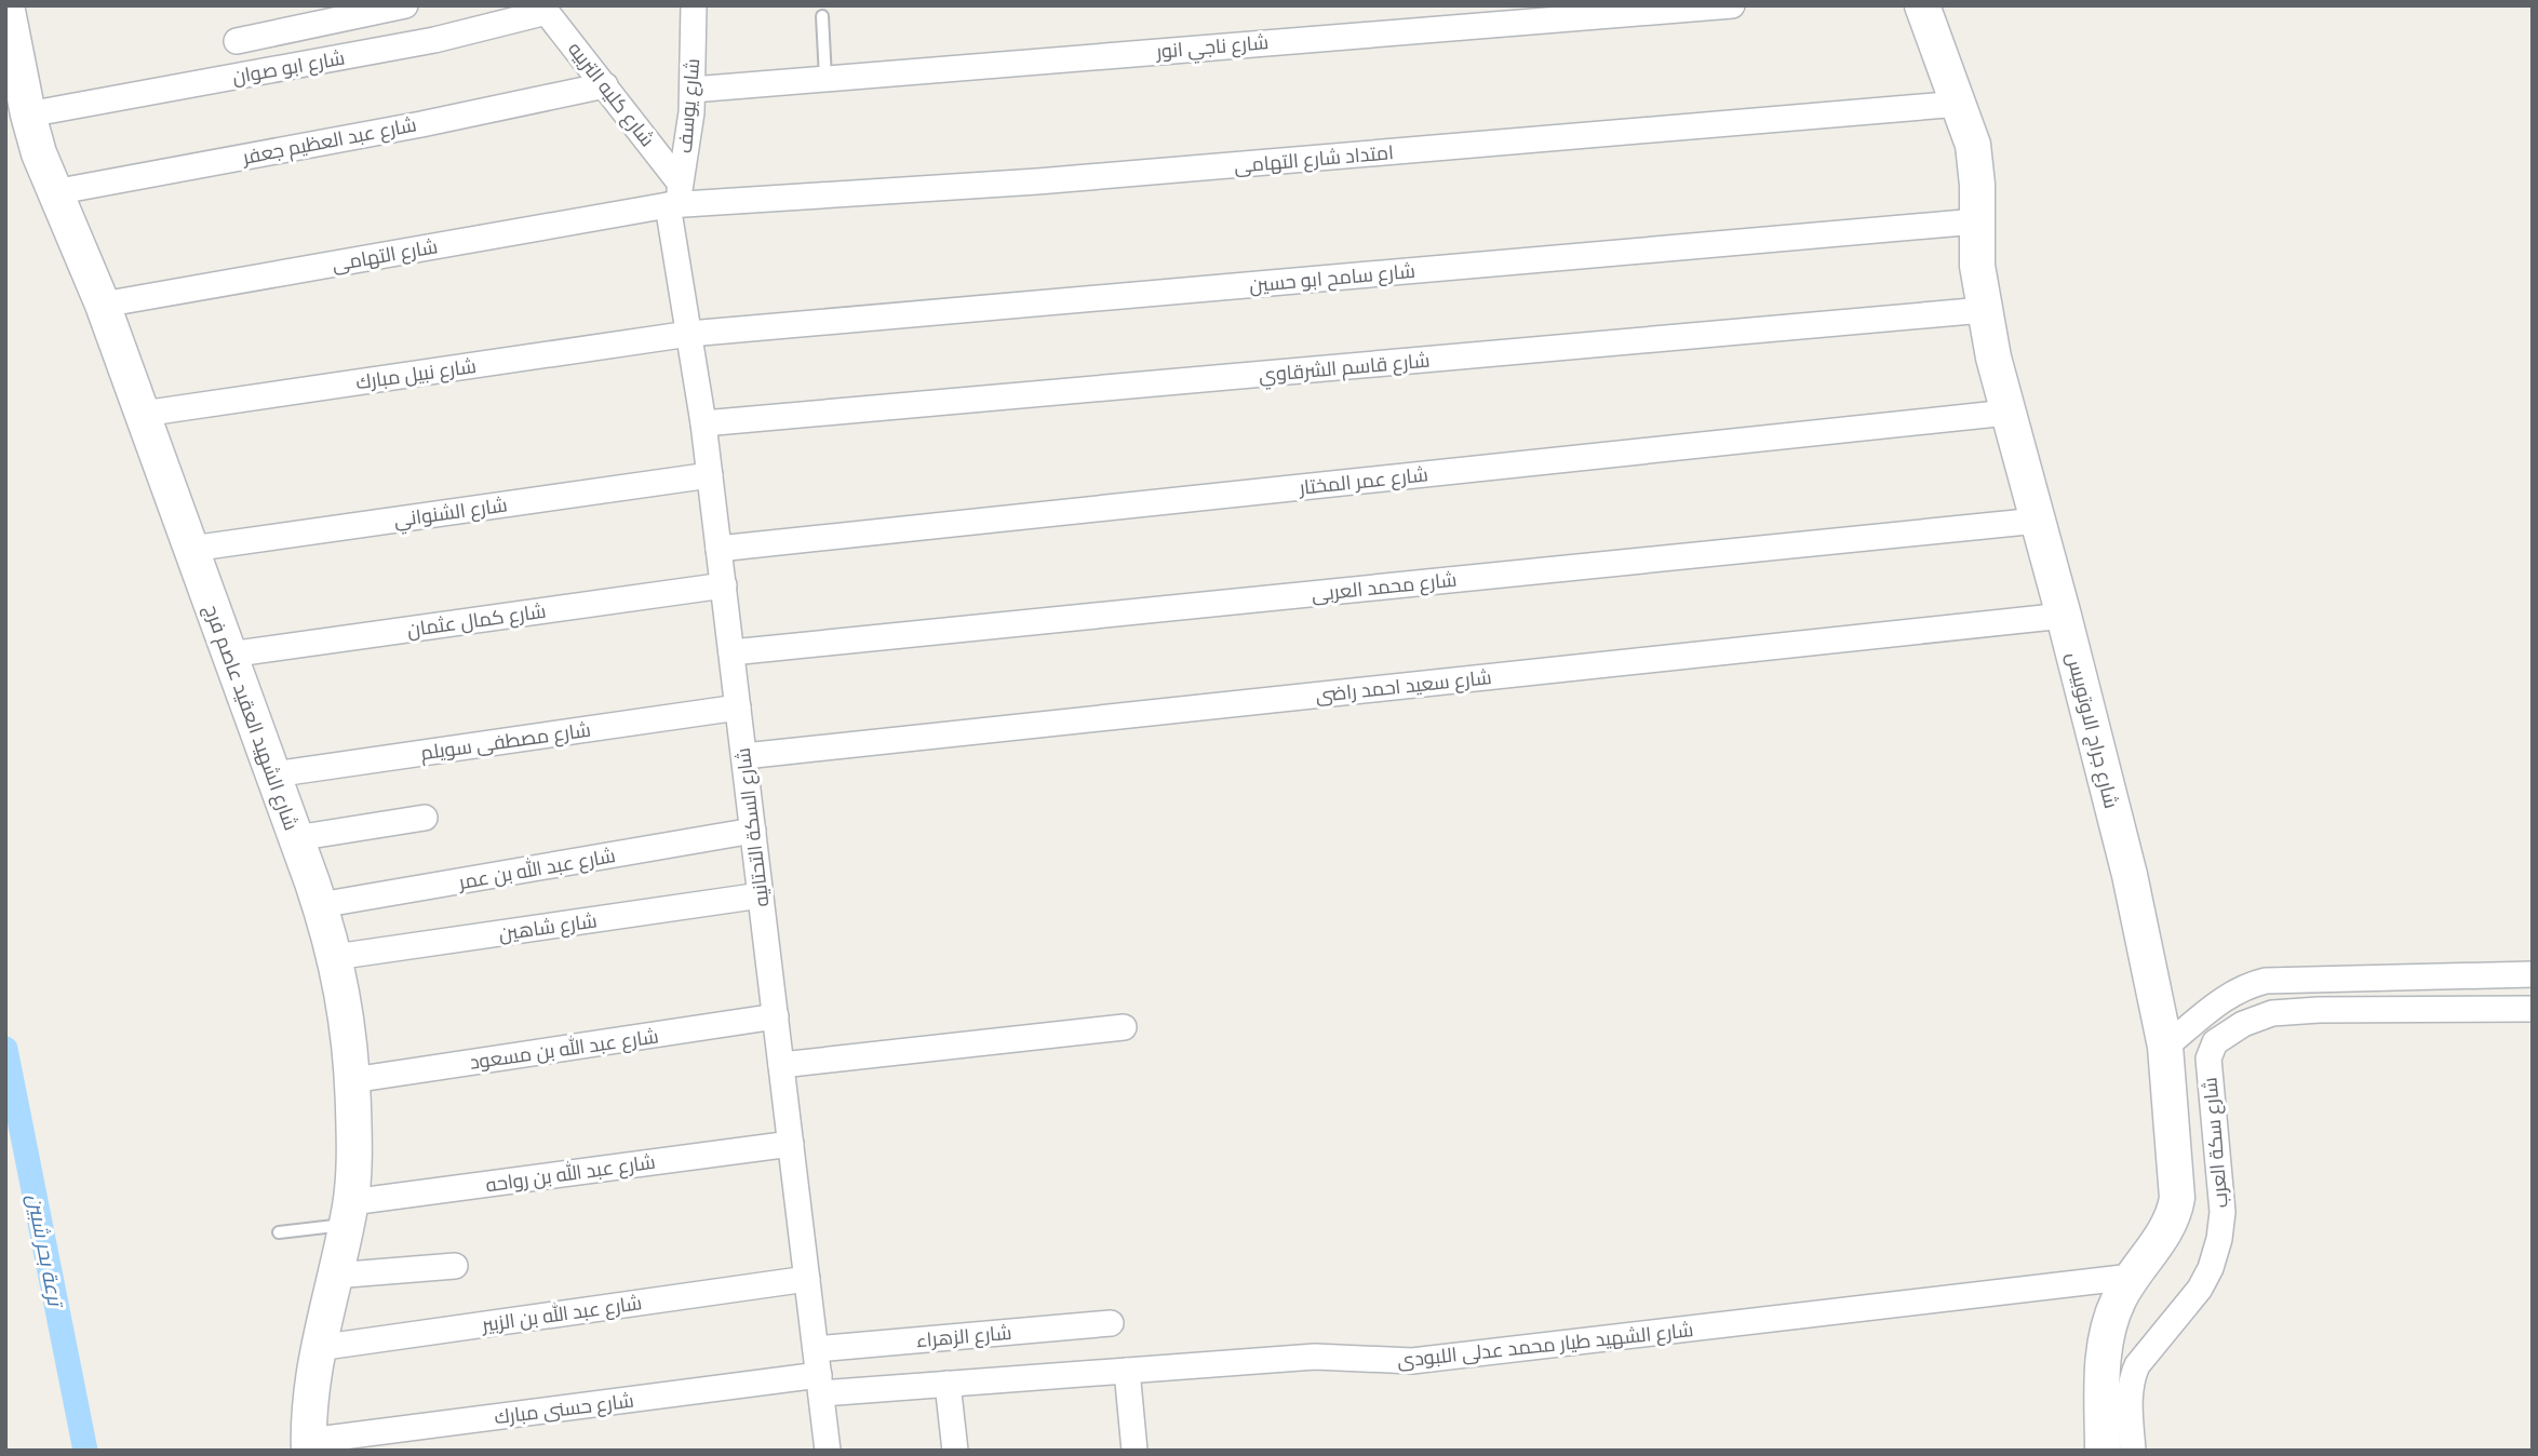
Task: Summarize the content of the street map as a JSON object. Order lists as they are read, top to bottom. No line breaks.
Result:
{"streets":{"street":["شارع ناجي انور","شارع ابو صوان","شارع كليه التربيه","شارع يوسف","شارع عبد العظيم جعفر","امتداد شارع التهامى","شارع التهامى","شارع سامح ابو حسين","شارع قاسم الشرقاوي","شارع نبيل مبارك","شارع عمر المختار","شارع الشنواني","شارع محمد العربى","شارع كمال عثمان","شارع سعيد احمد راضى","شارع الشهيد العقيد عاصم فرج","شارع جراج الاوتوبيس","شارع مصطفى سويلم","شارع السكة التحتانيه","شارع عبد الله بن عمر","شارع شاهين","شارع عبد الله بن مسعود","شارع سكة العرب","شارع عبد الله بن رواحه","شارع عبد الله بن الزبير","شارع الزهراء","شارع الشهيد طيار محمد عدلى اللبودى","شارع حسنى مبارك"]},"crossings":[["شارع ناجي انور","شارع يوسف"],["شارع ابو صوان","شارع كليه التربيه"],["شارع ابو صوان","شارع الشهيد العقيد عاصم فرج"],["شارع كليه التربيه","شارع يوسف"],["شارع كليه التربيه","شارع عبد العظيم جعفر"],["شارع كليه التربيه","امتداد شارع التهامى"],["شارع كليه التربيه","شارع التهامى"],["شارع كليه التربيه","شارع السكة التحتانيه"],["شارع يوسف","امتداد شارع التهامى"],["شارع يوسف","شارع التهامى"],["شارع يوسف","شارع السكة التحتانيه"],["شارع عبد العظيم جعفر","شارع الشهيد العقيد عاصم فرج"],["امتداد شارع التهامى","شارع التهامى"],["امتداد شارع التهامى","شارع جراج الاوتوبيس"],["امتداد شارع التهامى","شارع السكة التحتانيه"],["شارع التهامى","شارع الشهيد العقيد عاصم فرج"],["شارع التهامى","شارع السكة التحتانيه"],["شارع سامح ابو حسين","شارع نبيل مبارك"],["شارع سامح ابو حسين","شارع جراج الاوتوبيس"],["شارع سامح ابو حسين","شارع السكة التحتانيه"],["شارع قاسم الشرقاوي","شارع جراج الاوتوبيس"],["شارع قاسم الشرقاوي","شارع السكة التحتانيه"],["شارع نبيل مبارك","شارع الشهيد العقيد عاصم فرج"],["شارع نبيل مبارك","شارع السكة التحتانيه"],["شارع عمر المختار","شارع جراج الاوتوبيس"],["شارع عمر المختار","شارع السكة التحتانيه"],["شارع الشنواني","شارع الشهيد العقيد عاصم فرج"],["شارع الشنواني","شارع السكة التحتانيه"],["شارع محمد العربى","شارع جراج الاوتوبيس"],["شارع محمد العربى","شارع السكة التحتانيه"],["شارع كمال عثمان","شارع الشهيد العقيد عاصم فرج"],["شارع كمال عثمان","شارع السكة التحتانيه"],["شارع سعيد احمد راضى","شارع جراج الاوتوبيس"],["شارع سعيد احمد راضى","شارع السكة التحتانيه"],["شارع الشهيد العقيد عاصم فرج","شارع مصطفى سويلم"],["شارع الشهيد العقيد عاصم فرج","شارع عبد الله بن عمر"],["شارع الشهيد العقيد عاصم فرج","شارع شاهين"],["شارع الشهيد العقيد عاصم فرج","شارع عبد الله بن مسعود"],["شارع الشهيد العقيد عاصم فرج","شارع عبد الله بن رواحه"],["شارع الشهيد العقيد عاصم فرج","شارع عبد الله بن الزبير"],["شارع الشهيد العقيد عاصم فرج","شارع حسنى مبارك"],["شارع جراج الاوتوبيس","شارع الشهيد طيار محمد عدلى اللبودى"],["شارع مصطفى سويلم","شارع السكة التحتانيه"],["شارع السكة التحتانيه","شارع عبد الله بن عمر"],["شارع السكة التحتانيه","شارع شاهين"],["شارع السكة التحتانيه","شارع عبد الله بن مسعود"],["شارع السكة التحتانيه","شارع عبد الله بن رواحه"],["شارع السكة التحتانيه","شارع عبد الله بن الزبير"],["شارع السكة التحتانيه","شارع الزهراء"],["شارع السكة التحتانيه","شارع الشهيد طيار محمد عدلى اللبودى"],["شارع السكة التحتانيه","شارع حسنى مبارك"],["شارع الشهيد طيار محمد عدلى اللبودى","شارع حسنى مبارك"]],"water":["ترعة بحر شبين"]}
